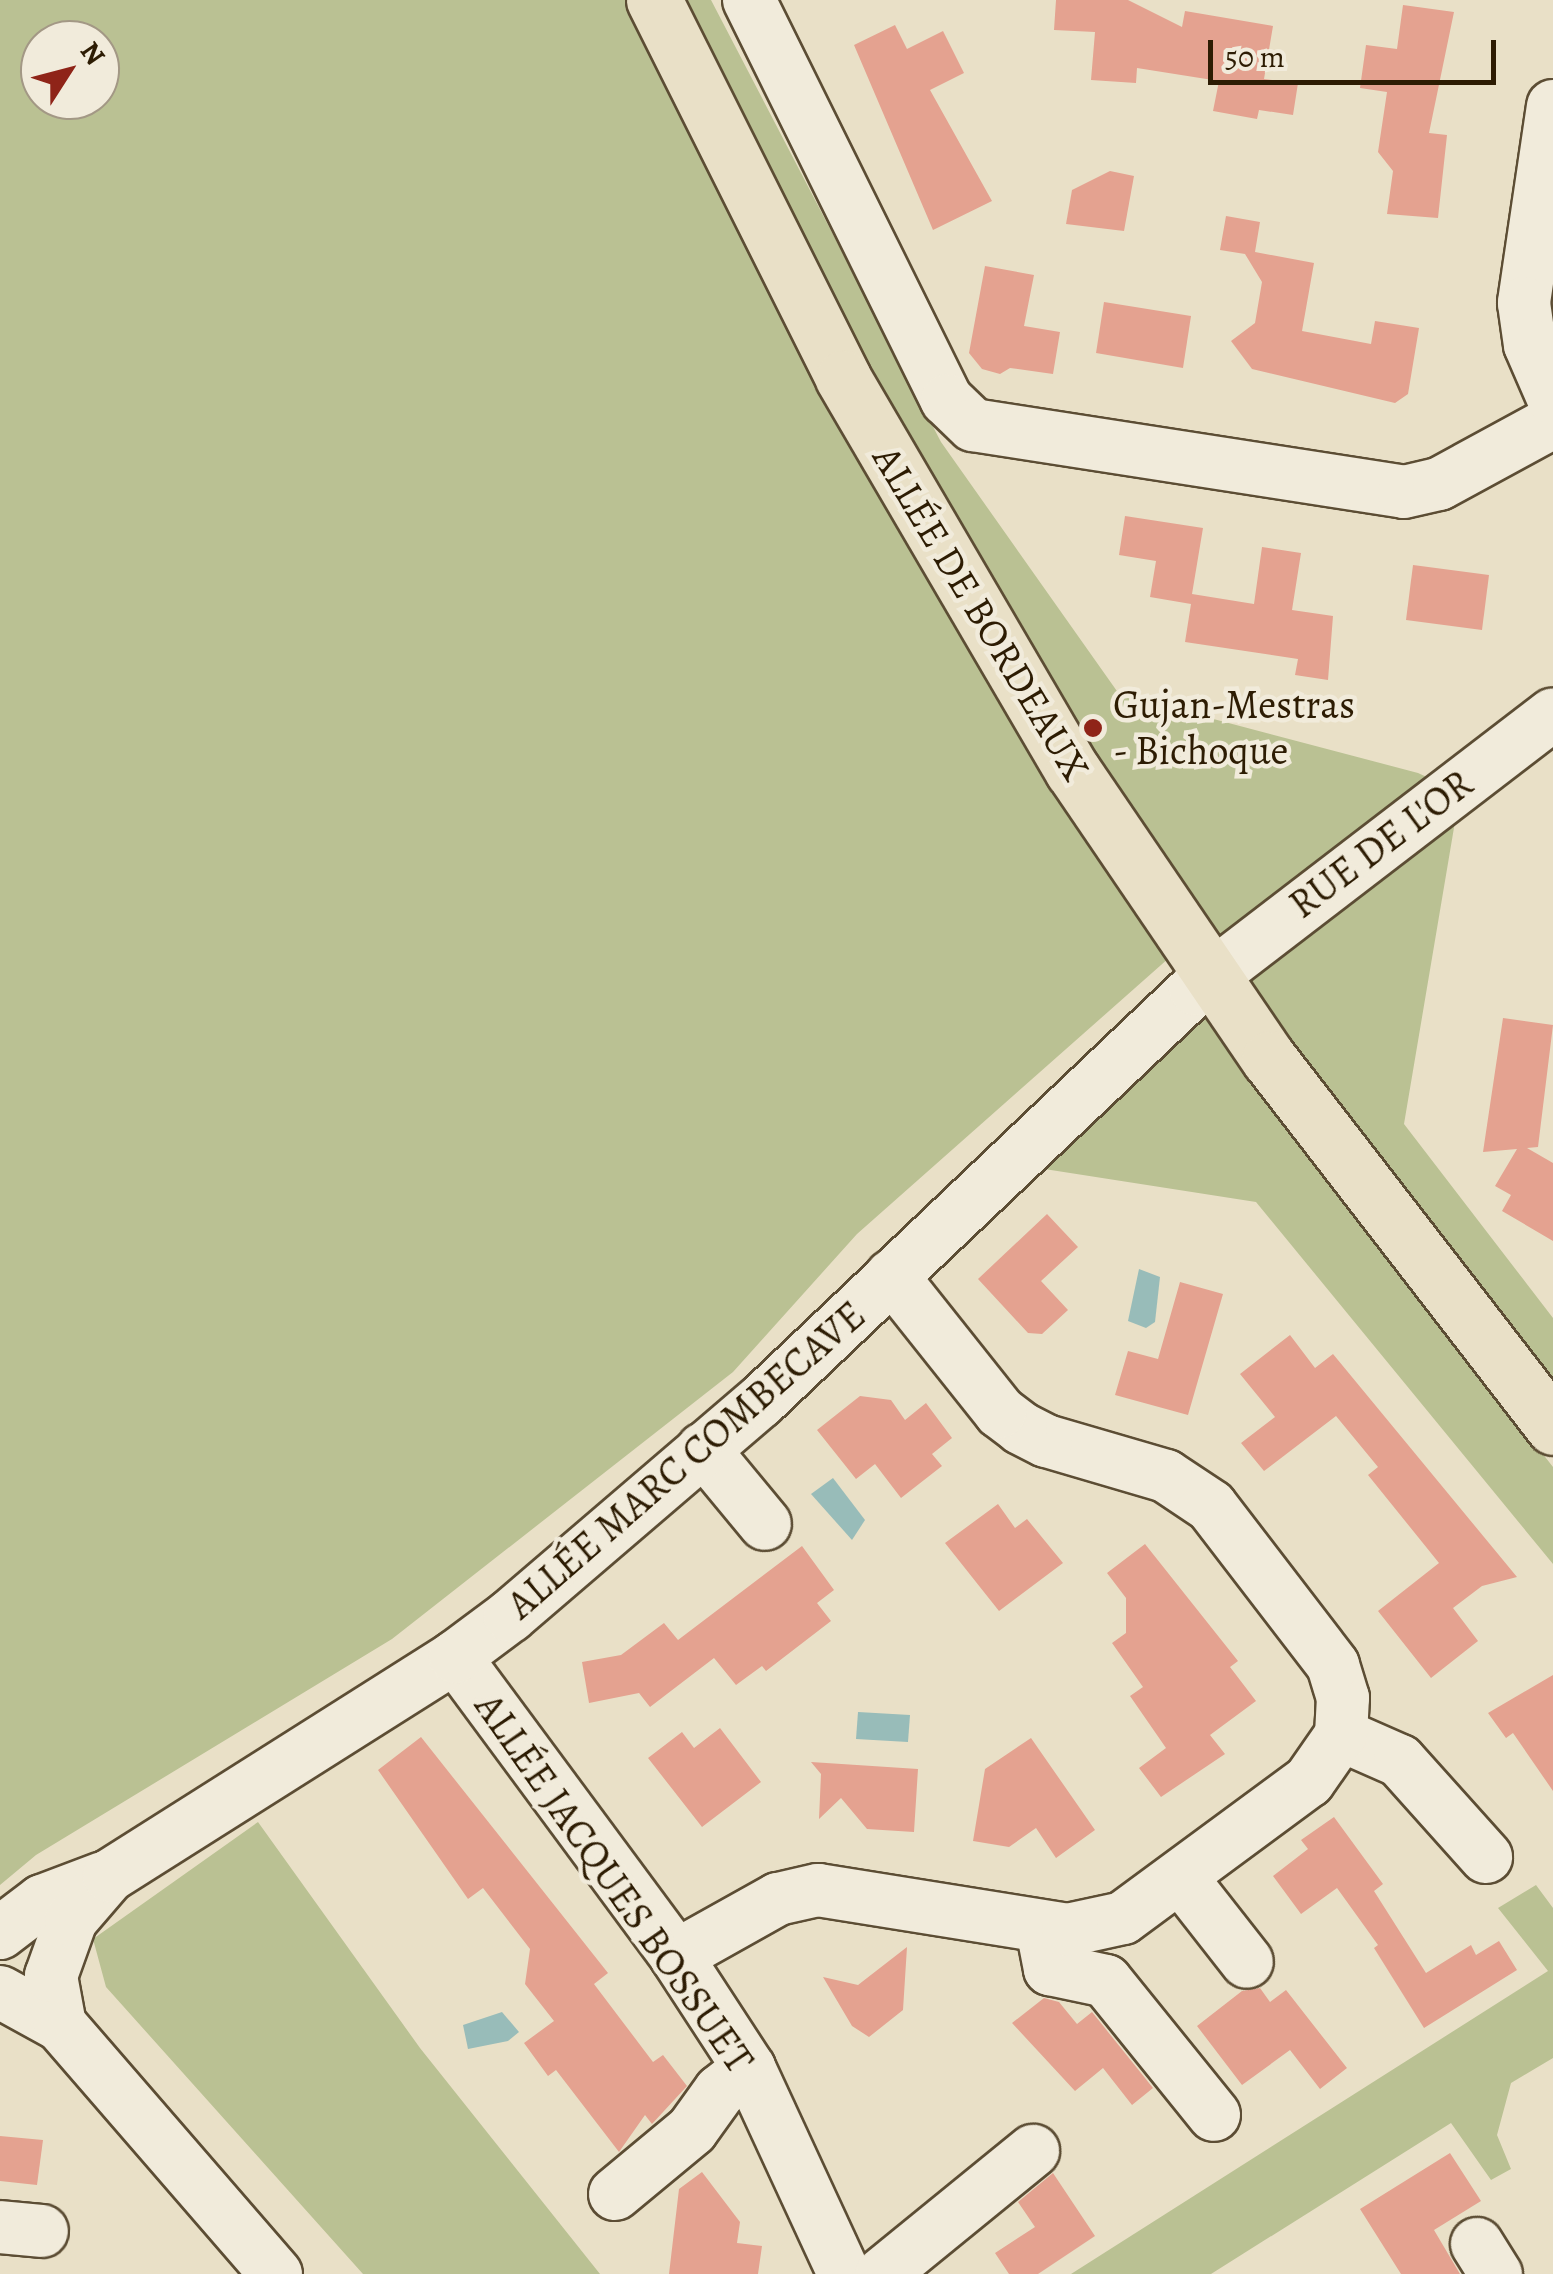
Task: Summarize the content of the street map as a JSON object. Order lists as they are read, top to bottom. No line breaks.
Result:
{"streets":{"main road":["ALLÉE DE BORDEAUX"],"street":["RUE DE L'OR","ALLÉE MARC COMBECAVE","ALLÉE JACQUES BOSSUET"]},"crossings":[["ALLÉE DE BORDEAUX","RUE DE L'OR"],["ALLÉE DE BORDEAUX","ALLÉE MARC COMBECAVE"],["RUE DE L'OR","ALLÉE MARC COMBECAVE"],["ALLÉE MARC COMBECAVE","ALLÉE JACQUES BOSSUET"]],"places":["Gujan-Mestras - Bichoque"],"scale_bar":"50 m","north":"top right"}
